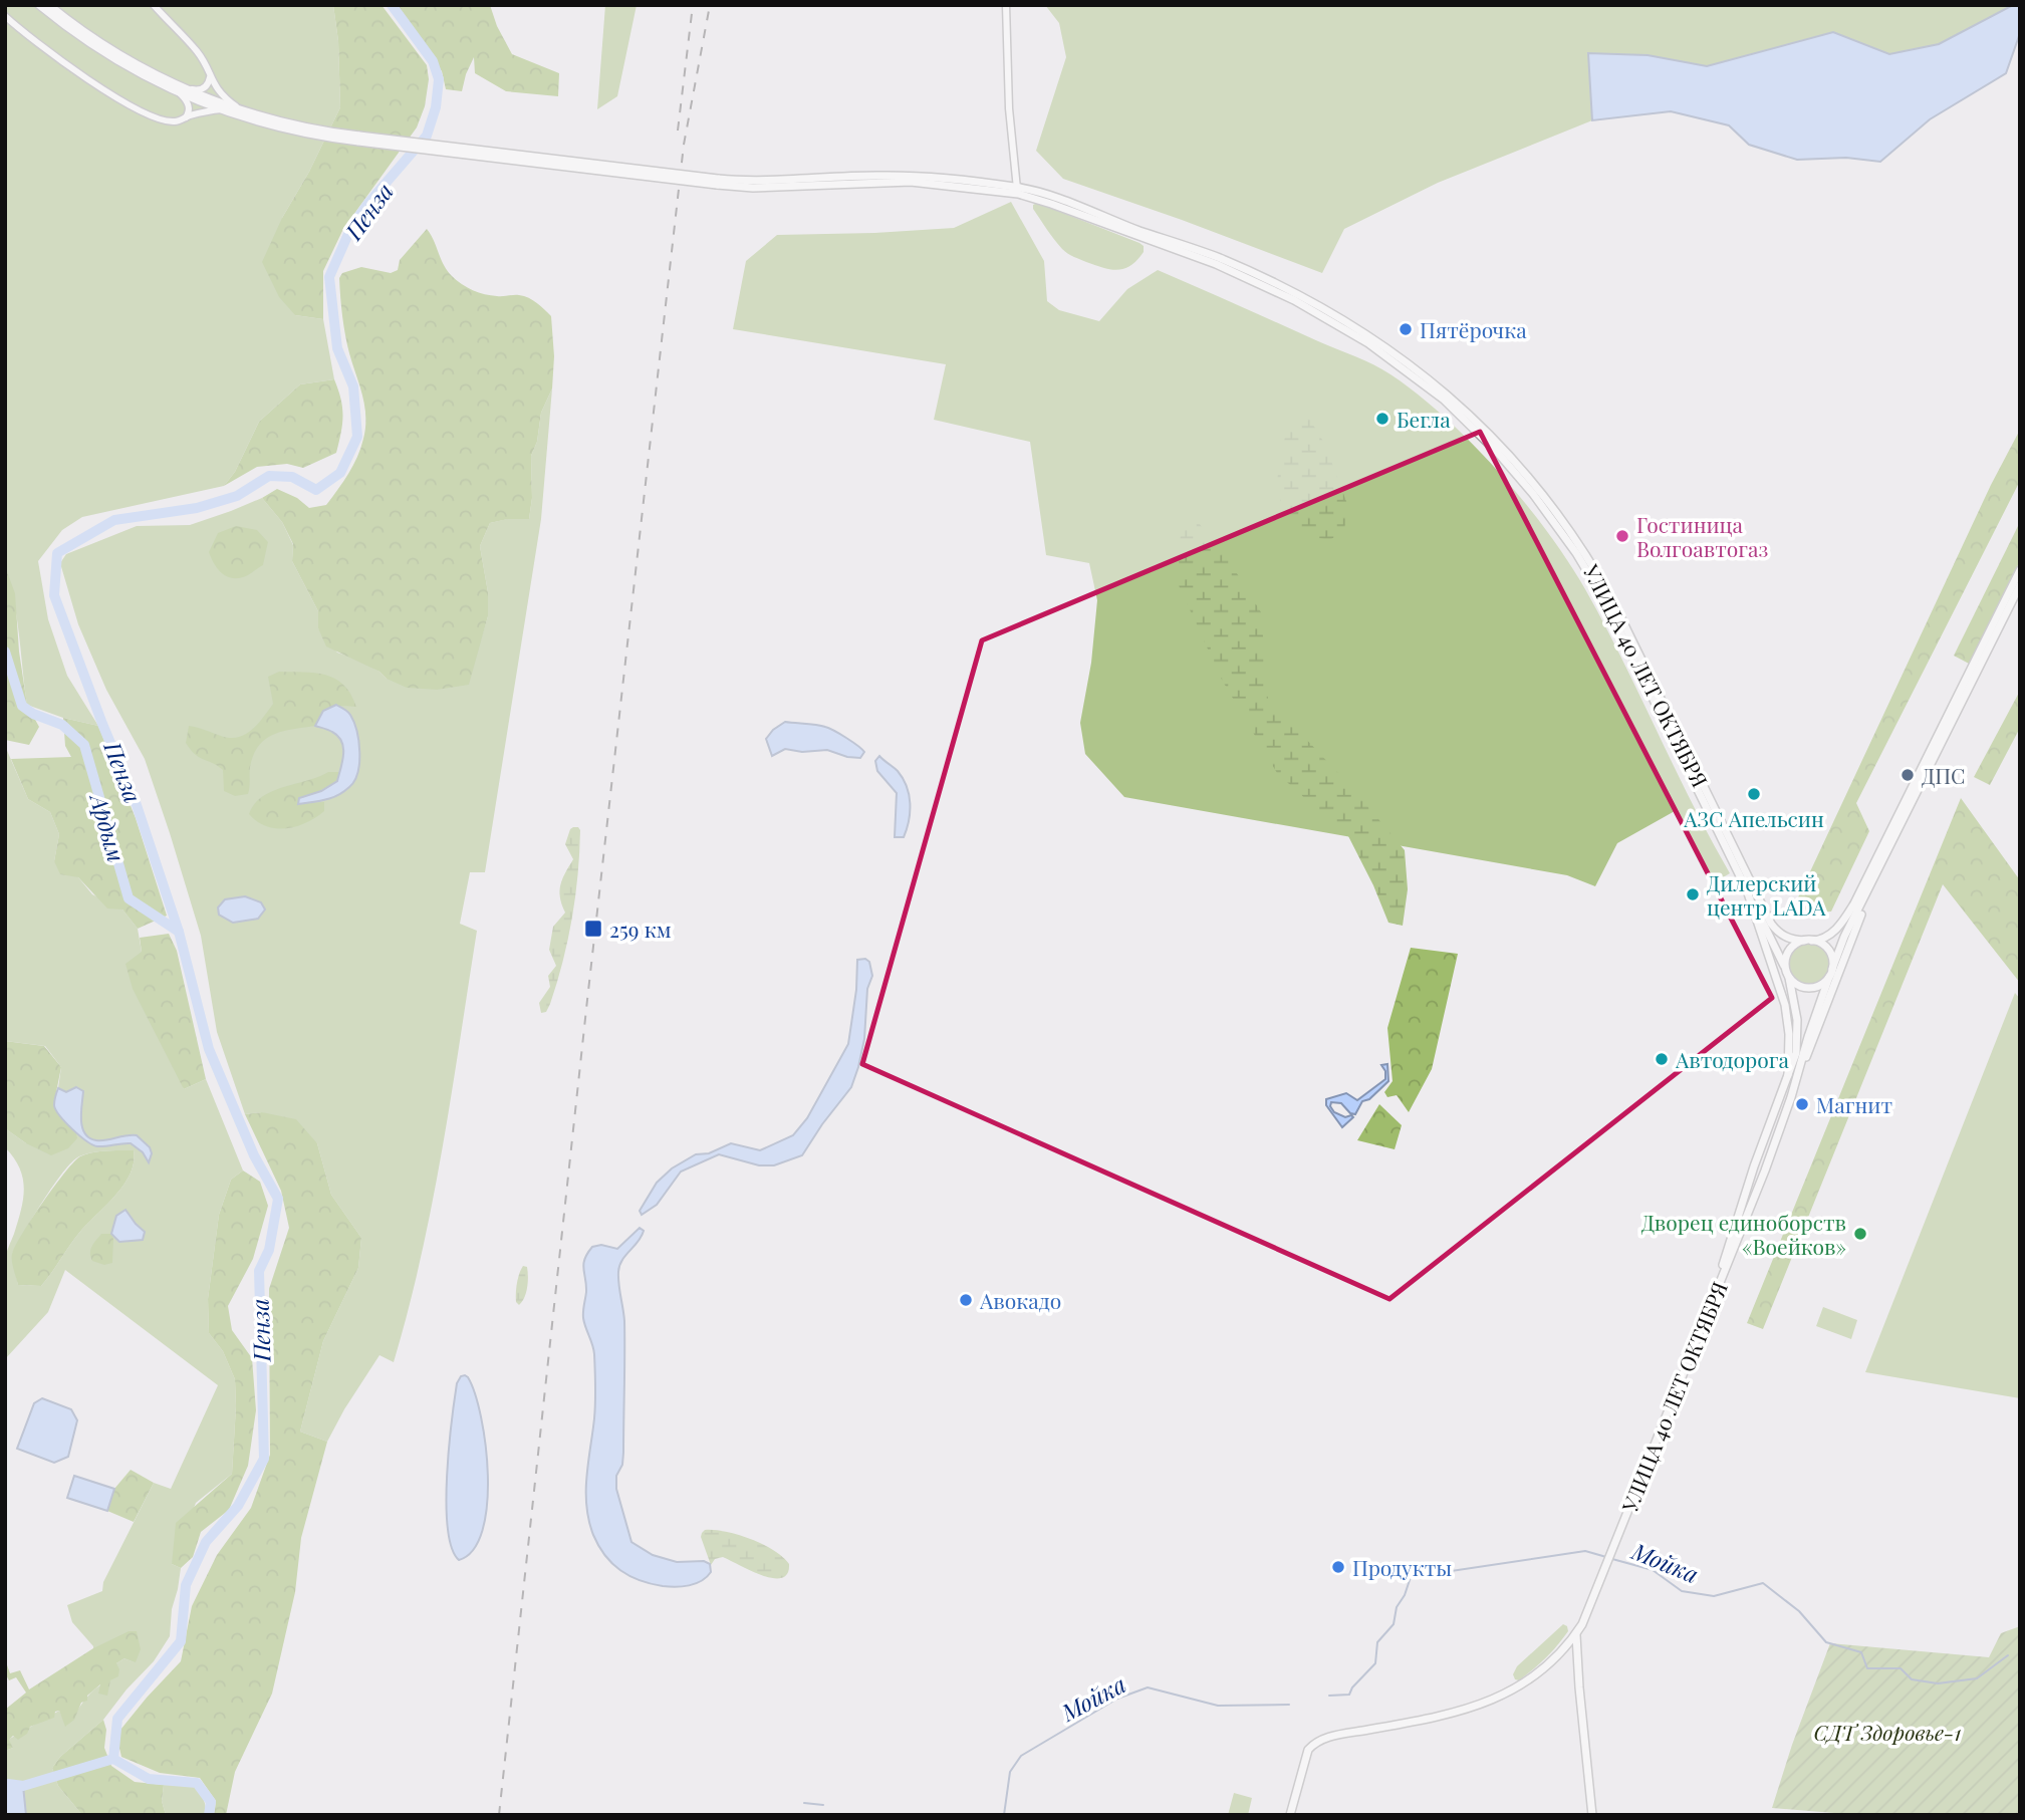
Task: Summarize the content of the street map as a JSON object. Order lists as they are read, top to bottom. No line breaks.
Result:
{"streets":{"main road":["УЛИЦА 40 ЛЕТ ОКТЯБРЯ"]},"water":["Пенза","Ардым","Мойка"],"parks":["СДТ Здоровье-1"],"places":{"other":["Пятёрочка","Бегла","Гостиница Волгоавтогаз","ДПС","АЗС Апельсин","Дилерский центр LADA","Автодорога","Магнит","Дворец единоборств «Воейков»","Авокадо","Продукты"],"transit":["259 км"]}}
